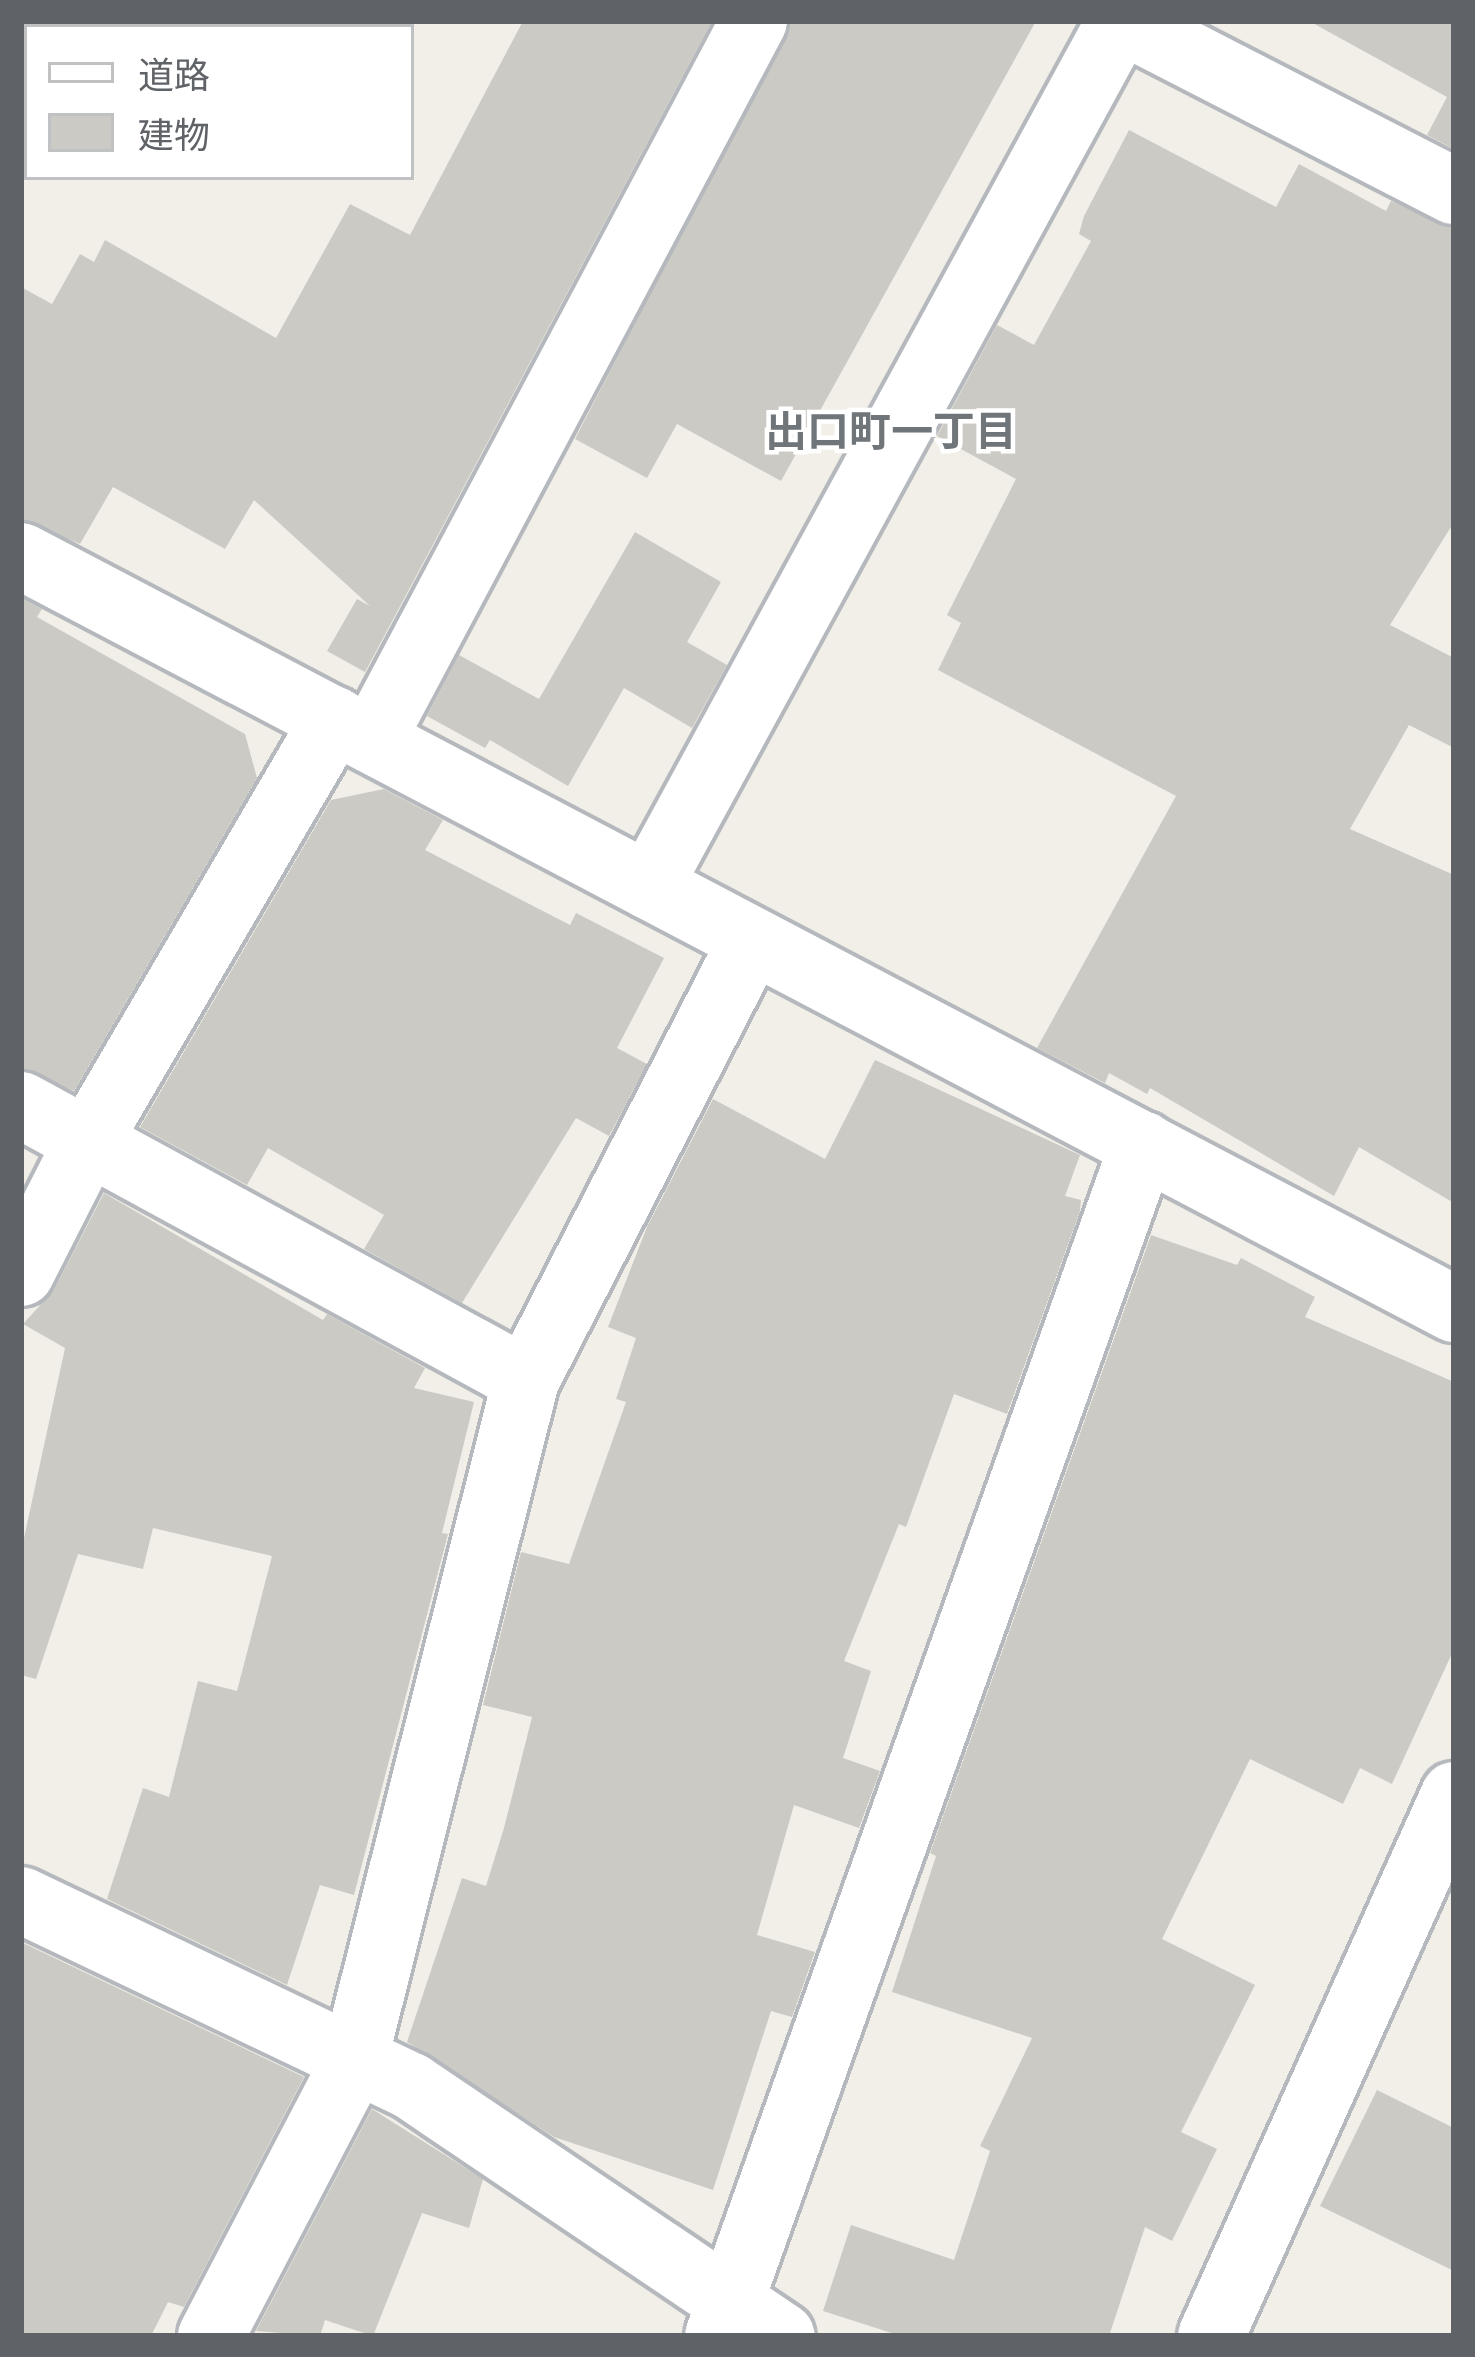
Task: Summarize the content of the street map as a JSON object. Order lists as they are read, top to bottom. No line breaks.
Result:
{"districts":["出口町一丁目"],"legend":["道路","建物"]}
